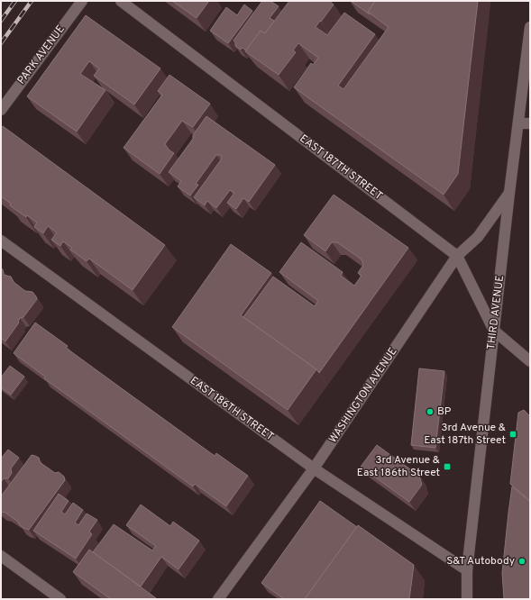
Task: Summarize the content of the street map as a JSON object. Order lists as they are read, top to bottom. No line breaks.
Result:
{"streets":{"street":["PARK AVENUE","EAST 187TH STREET","THIRD AVENUE","WASHINGTON AVENUE","EAST 186TH STREET"]},"crossings":[["EAST 187TH STREET","THIRD AVENUE"],["EAST 187TH STREET","WASHINGTON AVENUE"],["THIRD AVENUE","WASHINGTON AVENUE"],["THIRD AVENUE","EAST 186TH STREET"],["WASHINGTON AVENUE","EAST 186TH STREET"]],"places":{"other":["BP","S&T Autobody"],"transit":["3rd Avenue & East 187th Street","3rd Avenue & East 186th Street"]}}
